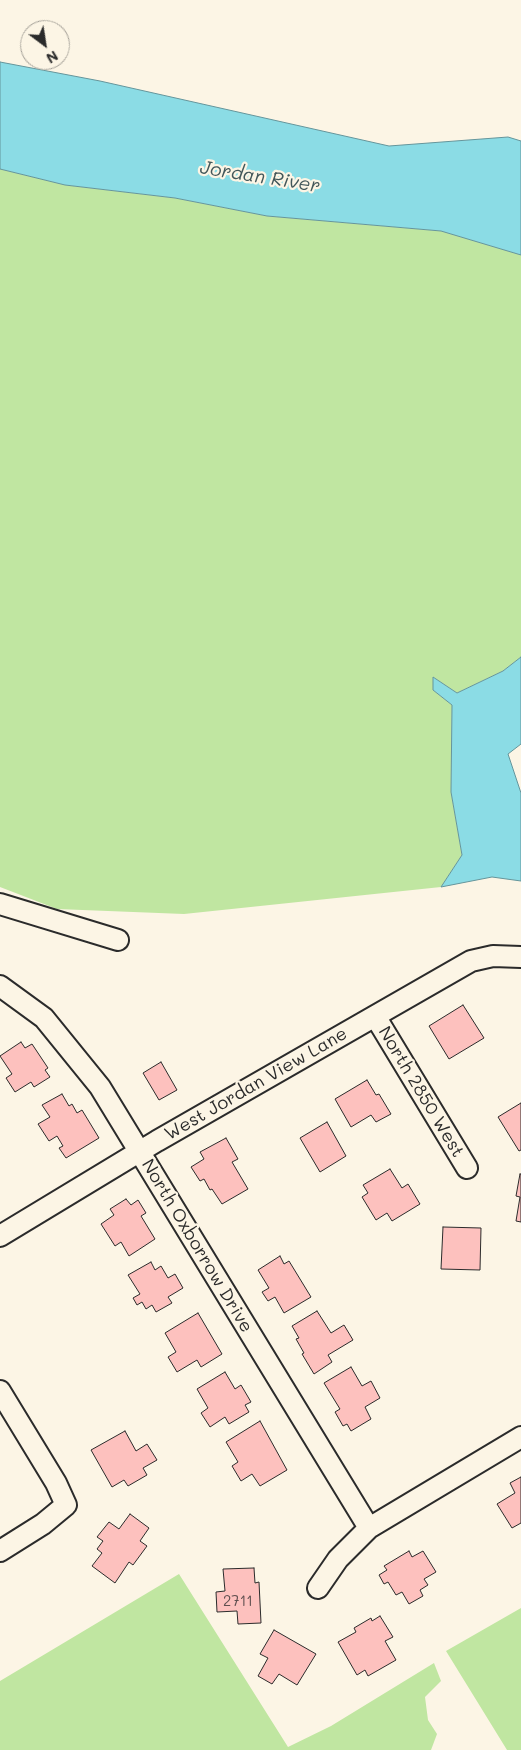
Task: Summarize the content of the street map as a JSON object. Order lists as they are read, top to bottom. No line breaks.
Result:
{"streets":{"street":["West Jordan View Lane","North 2850 West","North Oxborrow Drive"]},"crossings":[["West Jordan View Lane","North 2850 West"],["West Jordan View Lane","North Oxborrow Drive"]],"water":["Jordan River"],"house_numbers":["2711"],"north":"bottom right"}
